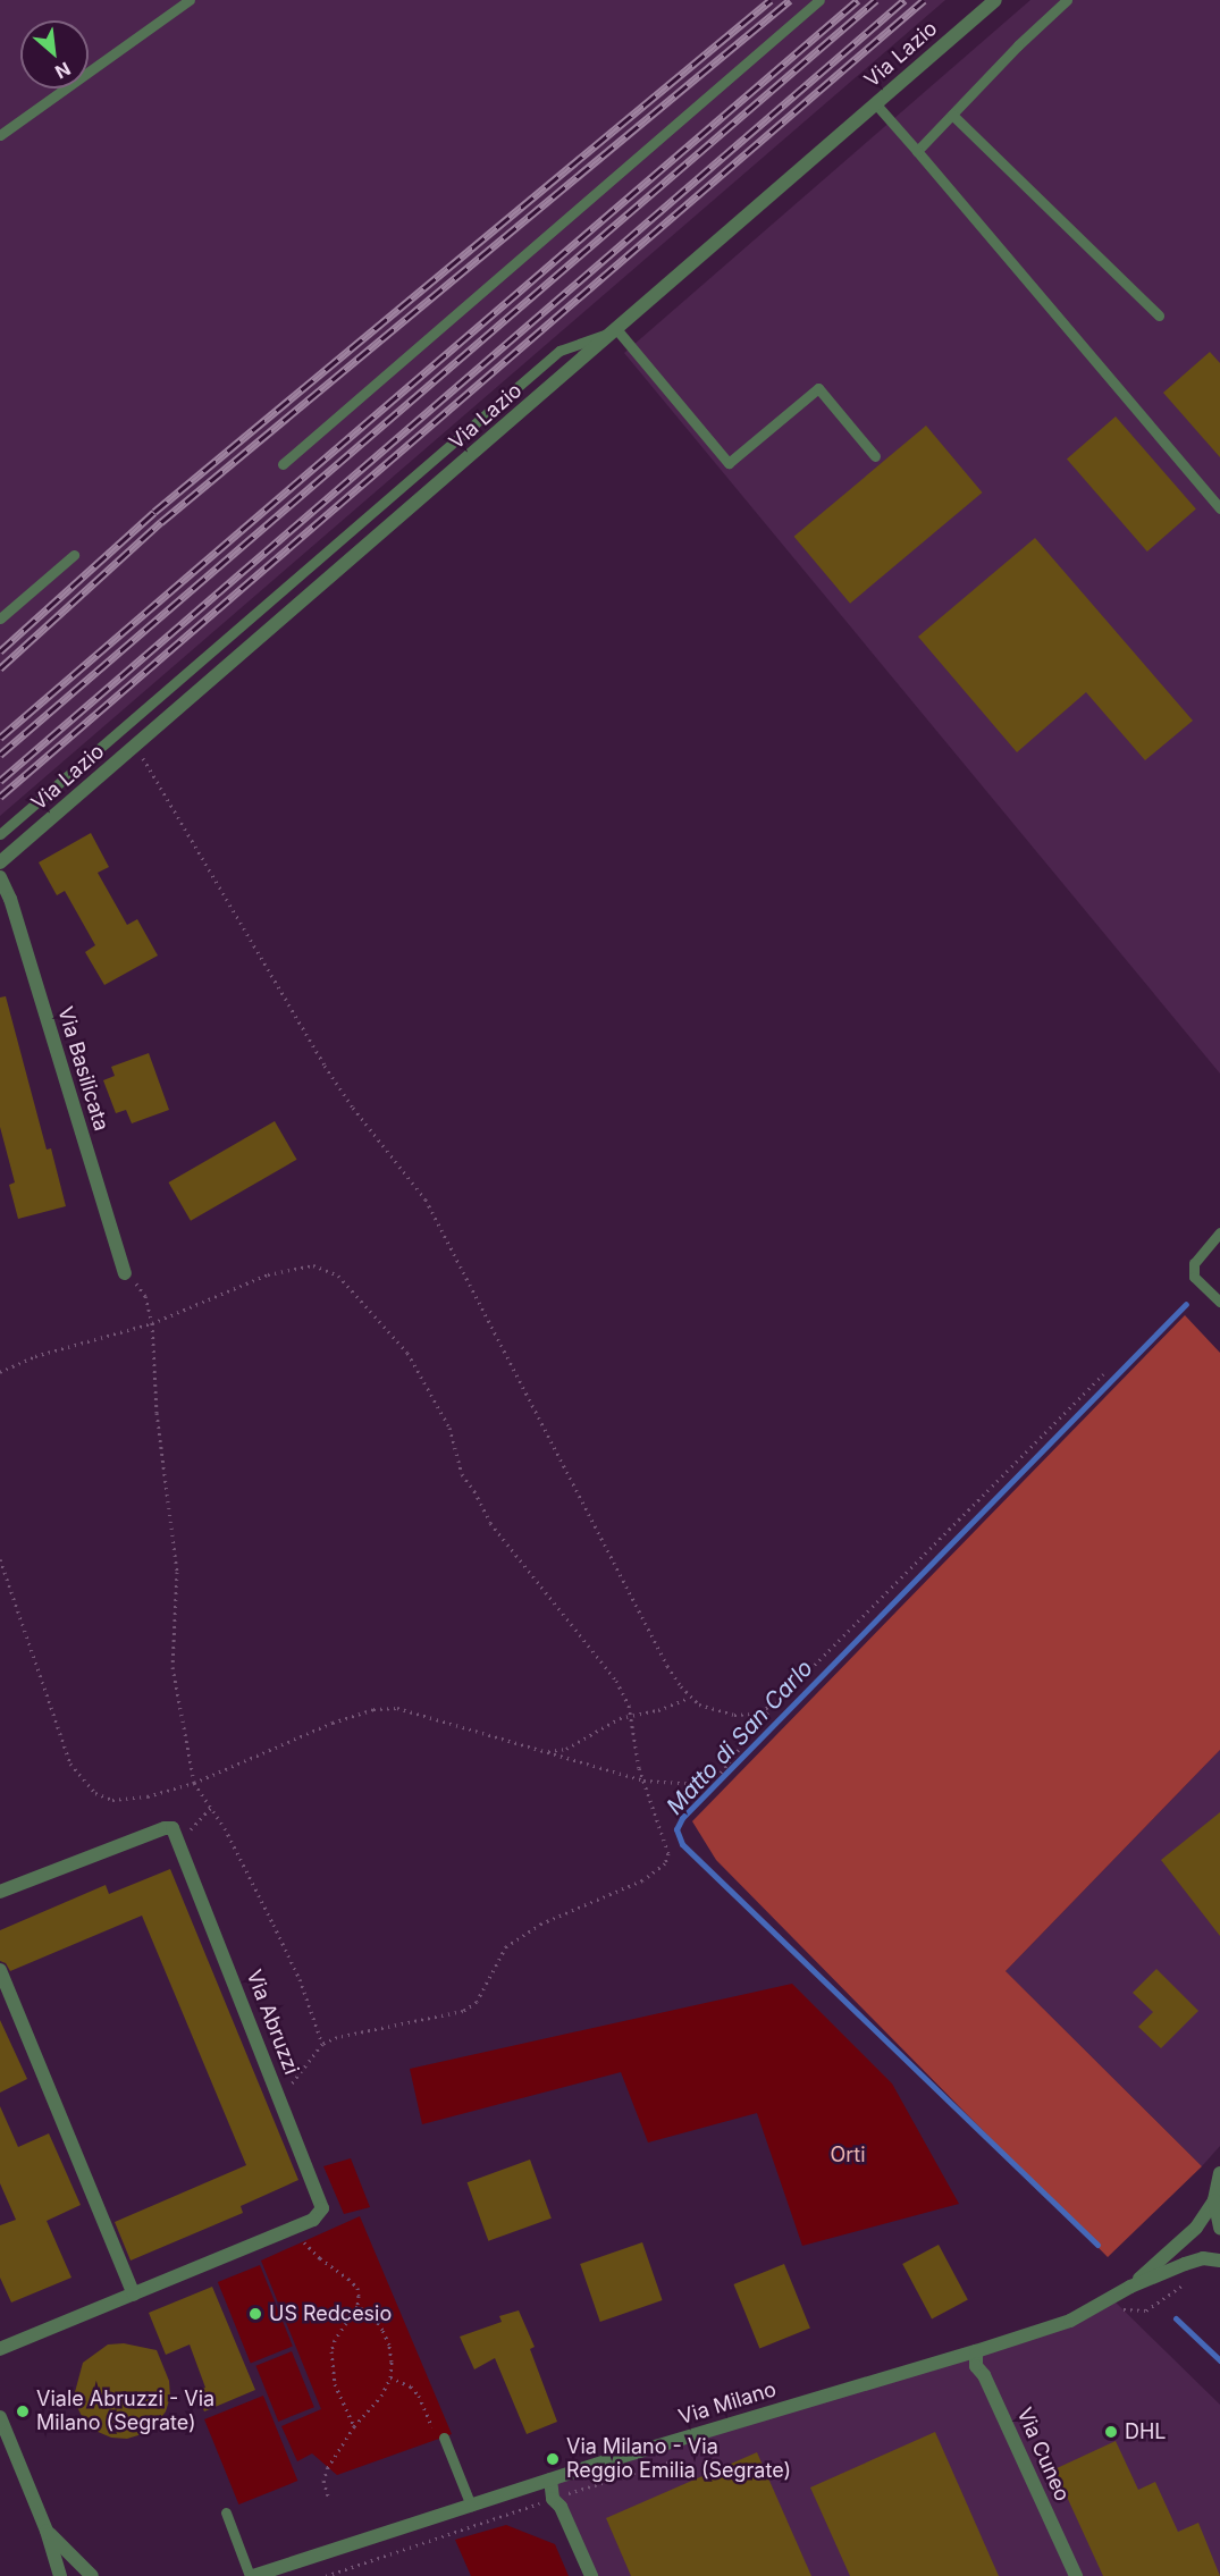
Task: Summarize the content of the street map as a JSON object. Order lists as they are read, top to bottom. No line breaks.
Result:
{"streets":{"street":["Via Lazio","Via Basilicata","Via Abruzzi","Via Milano","Via Cuneo"]},"crossings":[["Via Milano","Via Cuneo"]],"water":["Matto di San Carlo"],"parks":["Orti"],"places":["US Redcesio","Viale Abruzzi - Via Milano (Segrate)","DHL","Via Milano - Via Reggio Emilia (Segrate)"],"north":"bottom right"}
